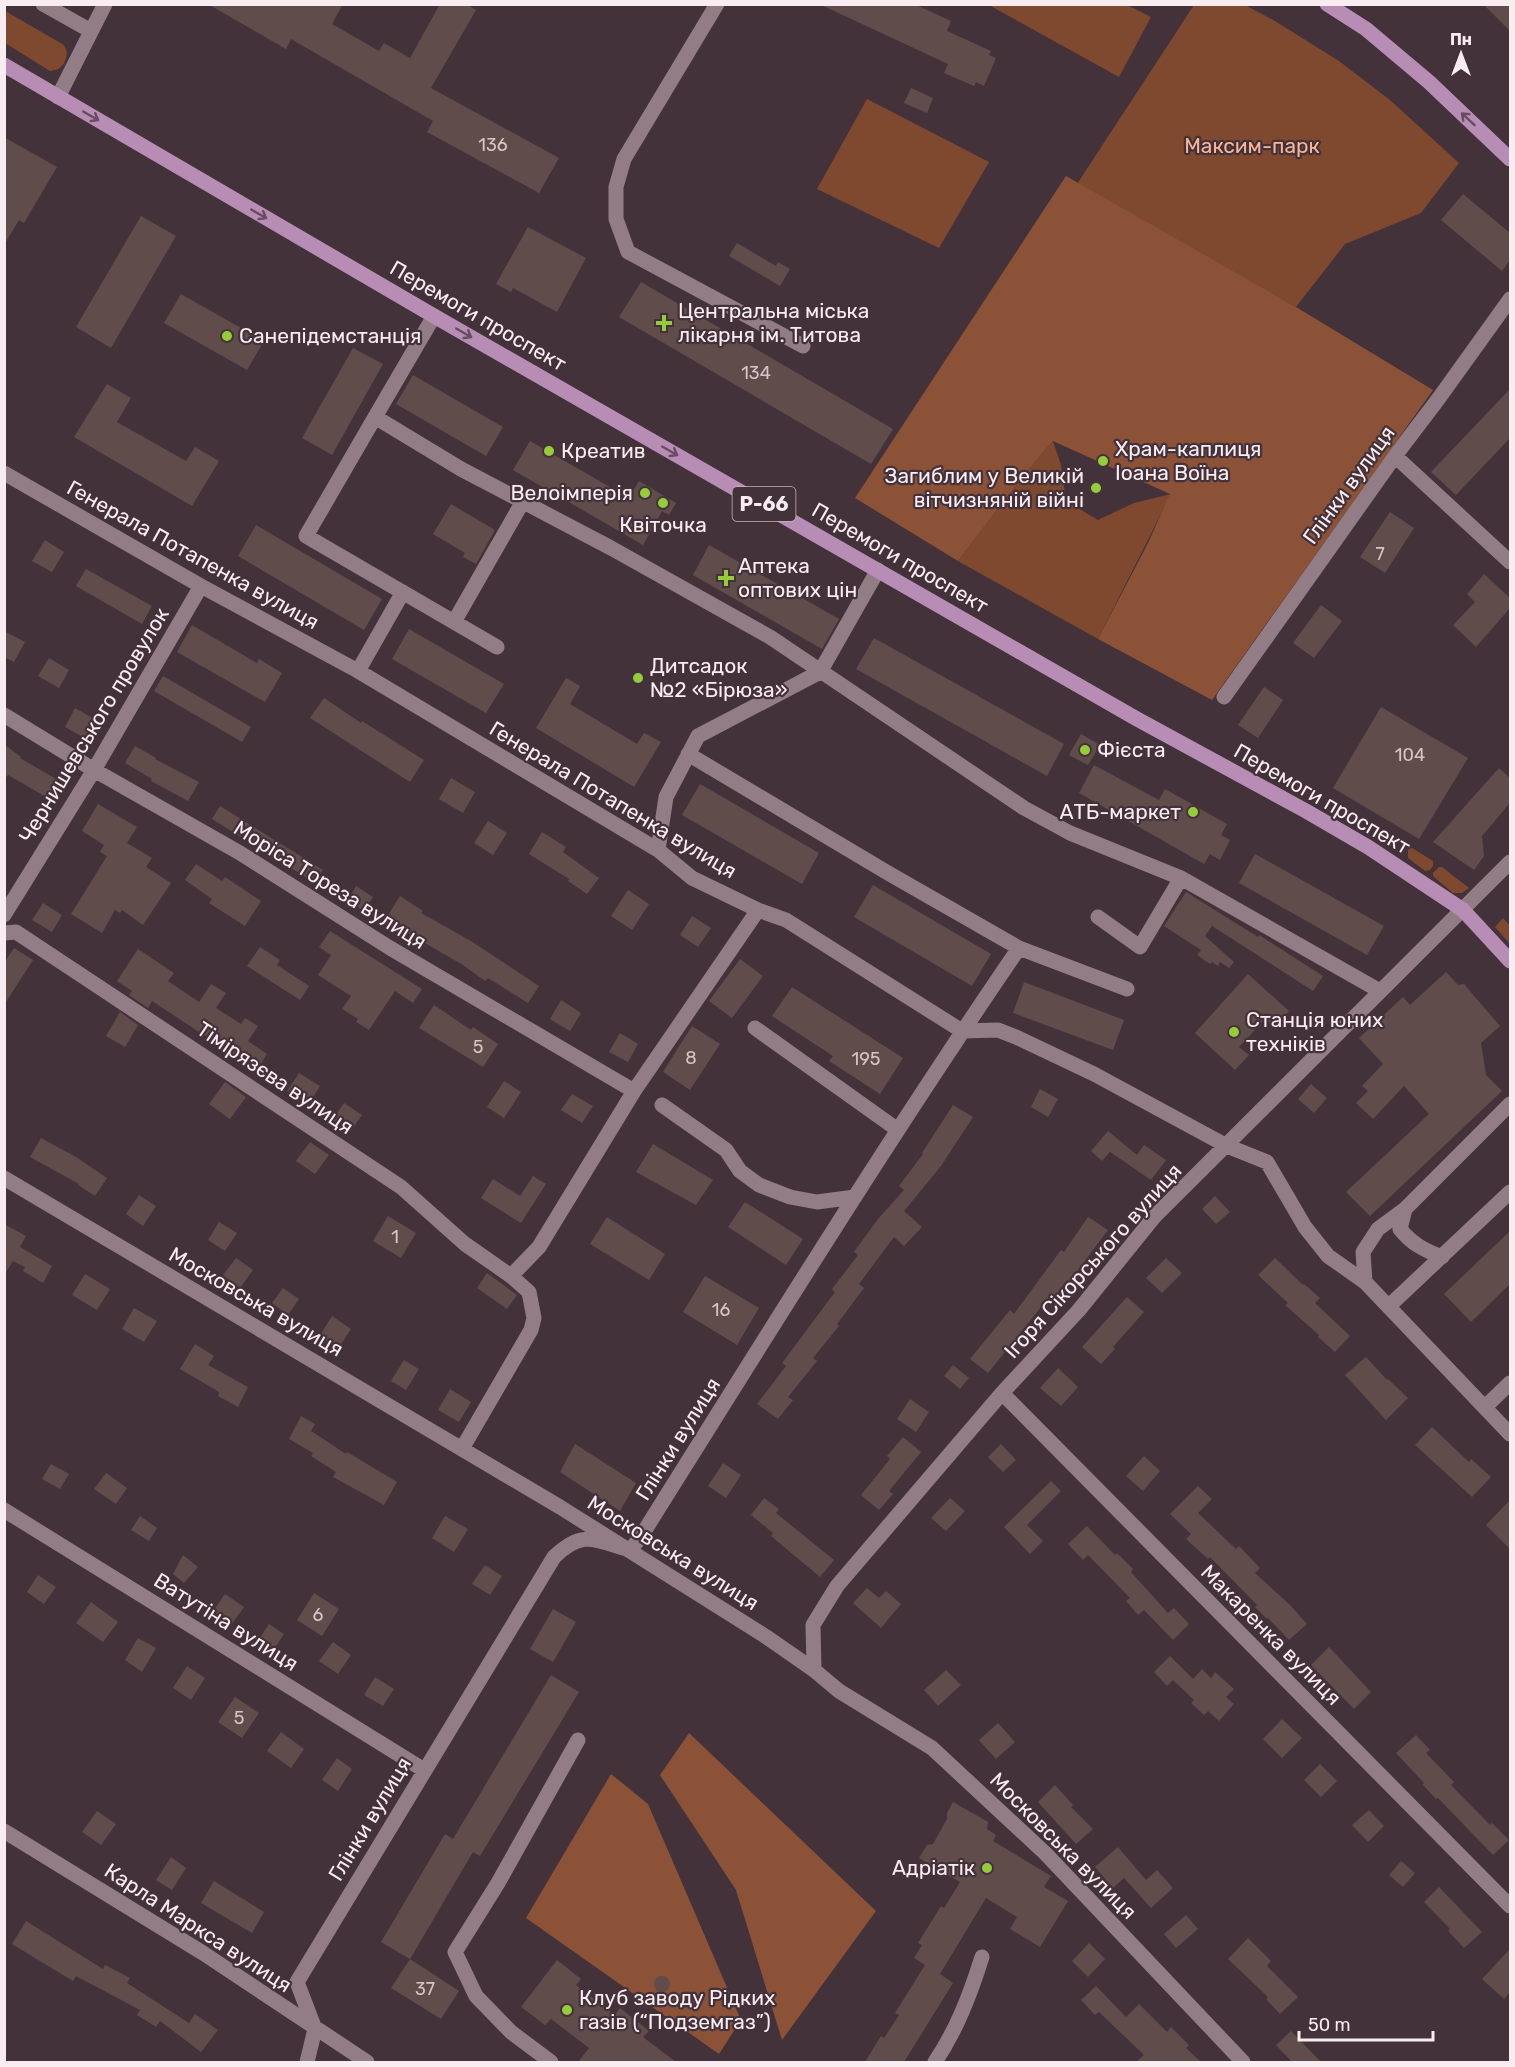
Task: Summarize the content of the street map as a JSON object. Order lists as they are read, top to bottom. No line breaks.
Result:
{"streets":{"main road":["Перемоги проспект","Р-66"],"street":["Глінки вулиця","Генерала Потапенка вулиця","Чернишевського провулок","Моріса Тореза вулиця","Тімірязєва вулиця","Ігоря Сікорського вулиця","Московська вулиця","Ватутіна вулиця","Макаренка вулиця","Карла Маркса вулиця"]},"crossings":[["Перемоги проспект","Ігоря Сікорського вулиця"],["Глінки вулиця","Генерала Потапенка вулиця"],["Глінки вулиця","Московська вулиця"],["Глінки вулиця","Ватутіна вулиця"],["Глінки вулиця","Карла Маркса вулиця"],["Генерала Потапенка вулиця","Чернишевського провулок"],["Чернишевського провулок","Моріса Тореза вулиця"],["Тімірязєва вулиця","Московська вулиця"],["Ігоря Сікорського вулиця","Московська вулиця"],["Ігоря Сікорського вулиця","Макаренка вулиця"]],"one_way":["Перемоги проспект"],"parks":["Максим-парк"],"places":{"health":["Центральна міська лікарня ім. Титова","Аптека оптових цін"],"other":["Санепідемстанція","Креатив","Храм-каплиця Іоана Воїна","Загиблим у Великій вітчизняній війні","Велоімперія","Квіточка","Дитсадок №2 «Бірюза»","Фієста","АТБ-маркет","Станція юних техніків","Адріатік","Клуб заводу Рідких газів (“Подземгаз”)"]},"house_numbers":["136","134","7","104","5","8","195","1","16","6","5","37"],"scale_bar":"50 m","north":"top"}
